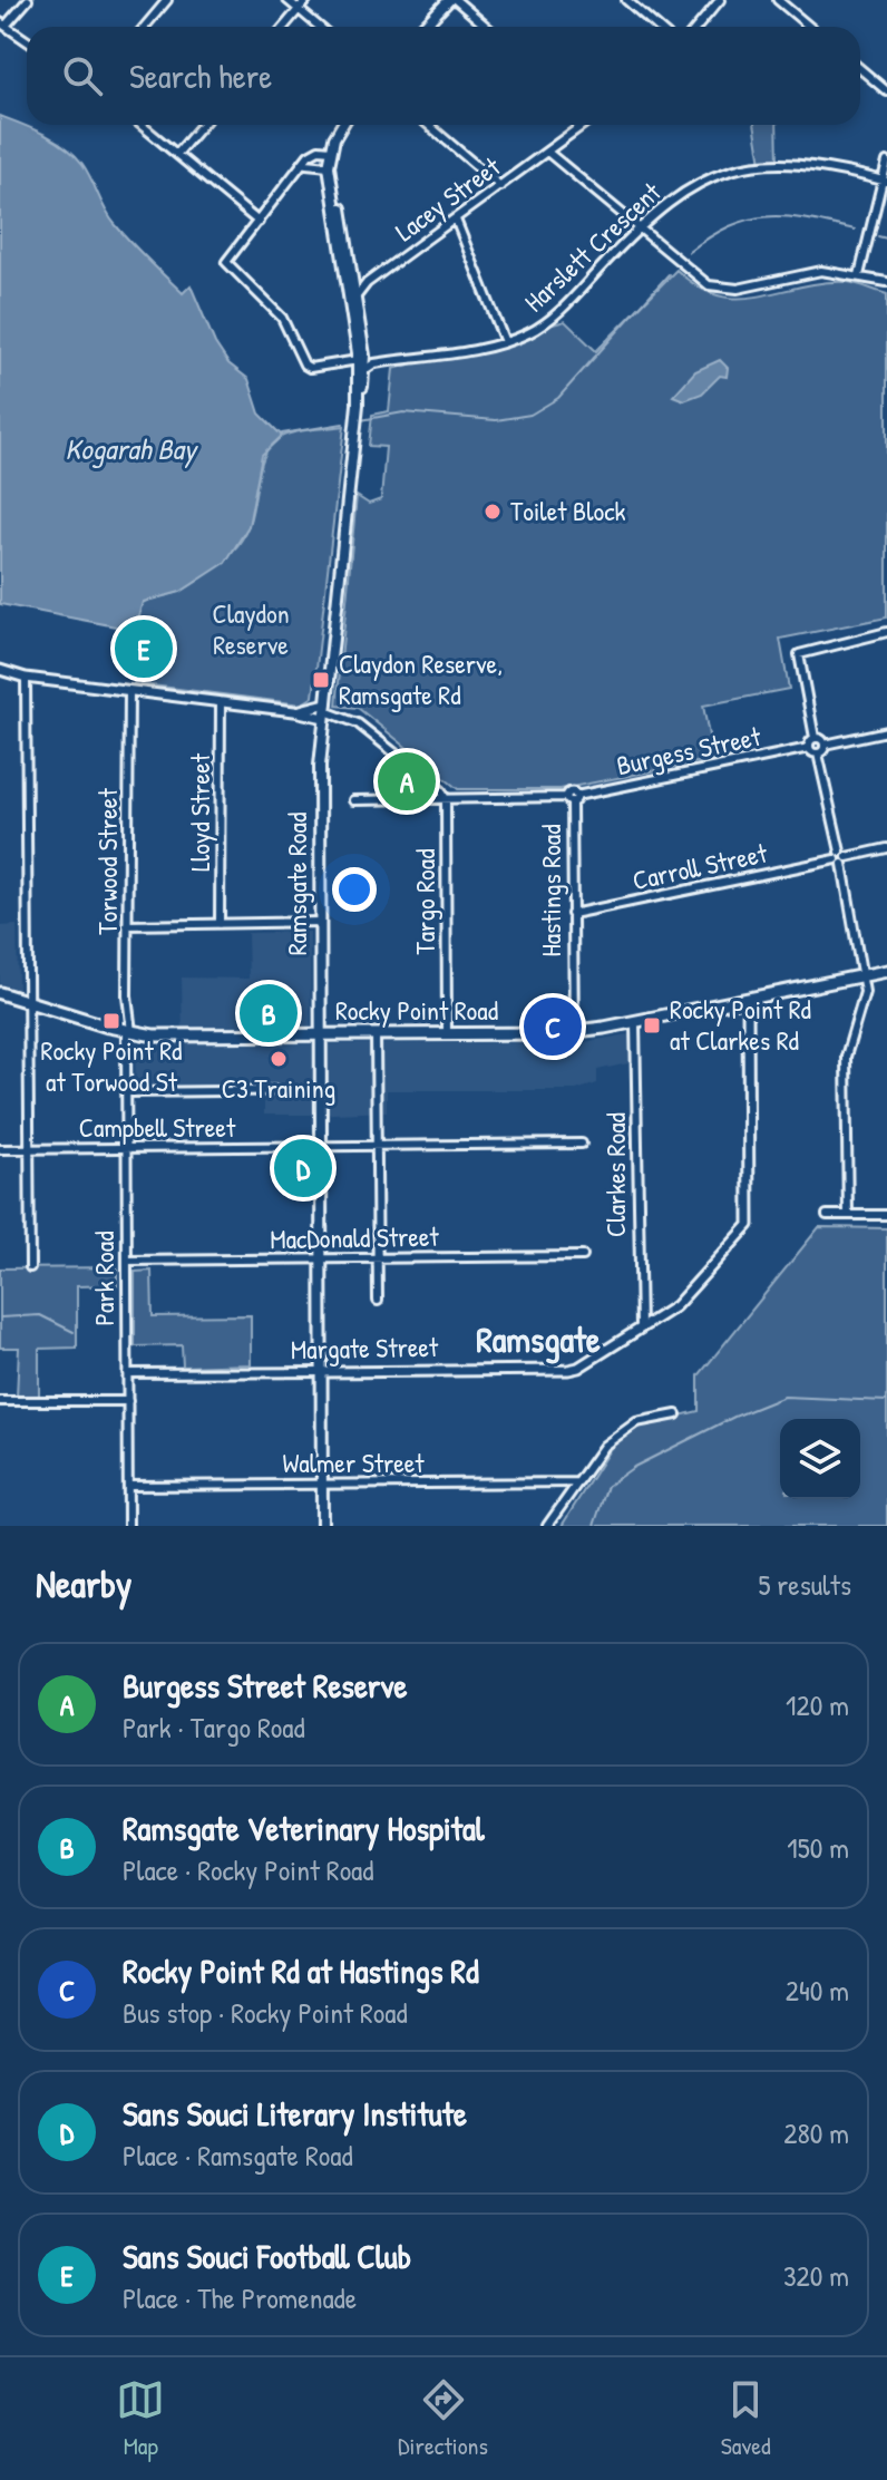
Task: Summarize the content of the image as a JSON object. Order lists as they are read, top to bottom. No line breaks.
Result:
{"streets":{"main road":["Ramsgate Road","Rocky Point Road"],"street":["Lacey Street","Harslett Crescent","Burgess Street","Lloyd Street","Torwood Street","Carroll Street","Hastings Road","Targo Road","Campbell Street","Clarkes Road","MacDonald Street","Park Road","Margate Street","Walmer Street"]},"crossings":[["Lacey Street","Ramsgate Road"],["Harslett Crescent","Ramsgate Road"],["Burgess Street","Hastings Road"],["Burgess Street","Targo Road"],["Torwood Street","Rocky Point Road"],["Torwood Street","Park Road"],["Carroll Street","Hastings Road"],["Ramsgate Road","Rocky Point Road"],["Ramsgate Road","Campbell Street"],["Ramsgate Road","MacDonald Street"],["Ramsgate Road","Margate Street"],["Ramsgate Road","Walmer Street"],["Hastings Road","Rocky Point Road"],["Targo Road","Rocky Point Road"],["Rocky Point Road","Clarkes Road"],["Rocky Point Road","Park Road"],["Rocky Point Road","Margate Street"],["Campbell Street","Park Road"],["Clarkes Road","Margate Street"],["MacDonald Street","Park Road"],["Park Road","Margate Street"],["Park Road","Walmer Street"]],"districts":["Ramsgate"],"water":["Kogarah Bay"],"parks":["Claydon Reserve"],"places":{"other":["Toilet Block","C3 Training"],"transit":["Claydon Reserve, Ramsgate Rd","Rocky Point Rd at Torwood St","Rocky Point Rd at Clarkes Rd"]},"page":{"search":"Search here","pins":["E","A","B","C","D"],"heading":["Nearby","5 results"],"list":[{"mark":"A","name":"Burgess Street Reserve","note":"Park · Targo Road","value":"120 m"},{"mark":"B","name":"Ramsgate Veterinary Hospital","note":"Place · Rocky Point Road","value":"150 m"},{"mark":"C","name":"Rocky Point Rd at Hastings Rd","note":"Bus stop · Rocky Point Road","value":"240 m"},{"mark":"D","name":"Sans Souci Literary Institute","note":"Place · Ramsgate Road","value":"280 m"},{"mark":"E","name":"Sans Souci Football Club","note":"Place · The Promenade","value":"320 m"}],"nav":["Map","Directions","Saved"]}}
